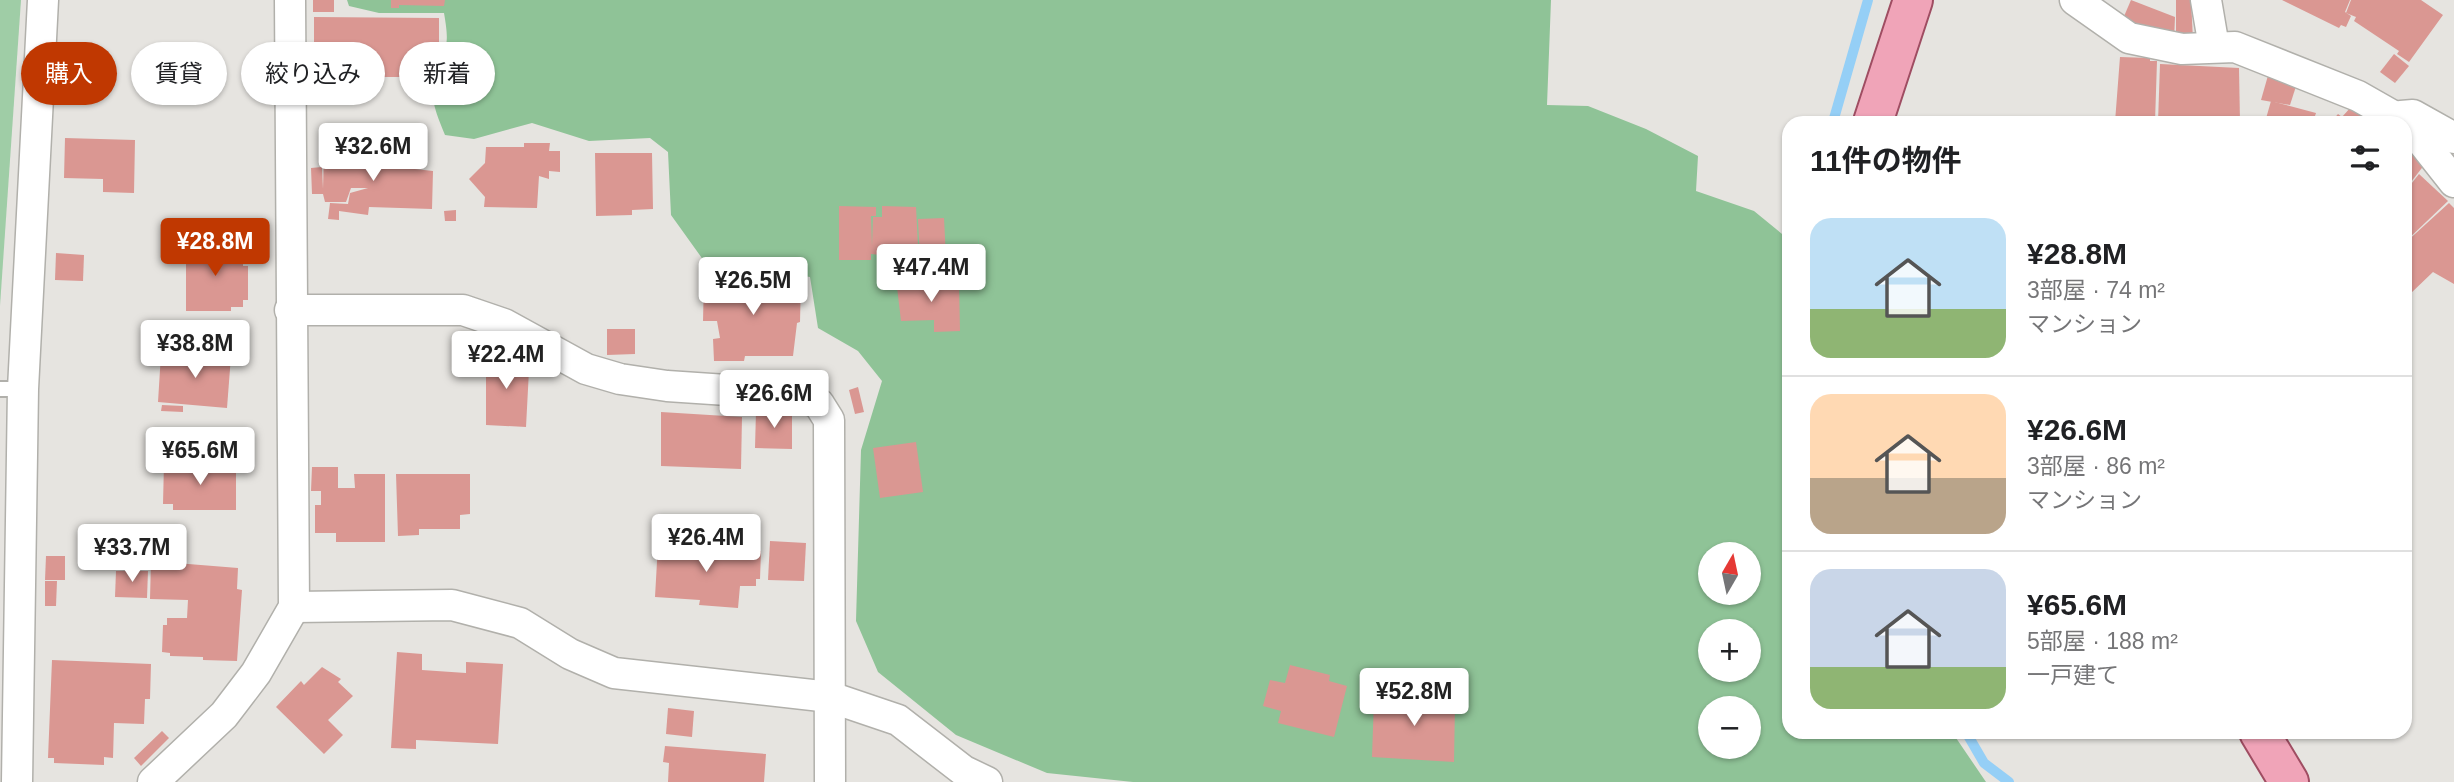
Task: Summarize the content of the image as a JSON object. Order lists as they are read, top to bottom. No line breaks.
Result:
{"north":"top","page":{"chip":["購入","賃貸","絞り込み","新着"],"heading":"11件の物件","price":["¥32.6M","¥28.8M","¥47.4M","¥26.5M","¥38.8M","¥22.4M","¥26.6M","¥65.6M","¥26.4M","¥33.7M","¥52.8M"],"list":[{"name":"¥28.8M","note":"3部屋 · 74 m² · マンション"},{"name":"¥26.6M","note":"3部屋 · 86 m² · マンション"},{"name":"¥65.6M","note":"5部屋 · 188 m² · 一戸建て"}],"map_buttons":["+","−"]}}
